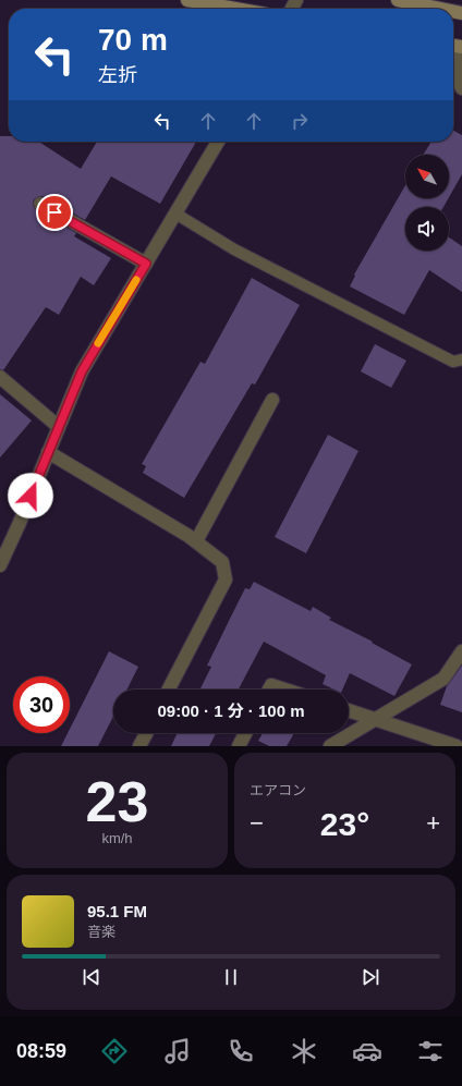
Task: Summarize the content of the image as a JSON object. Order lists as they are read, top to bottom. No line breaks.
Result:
{"north":"top left","page":{"turn":["70 m","左折"],"limit":"30","trip":"09:00 · 1 分 · 100 m","tile":[["23","km/h"],"エアコン"],"heat":["−","23°","+"],"song":["95.1 FM","音楽"],"tabs":"08:59"}}
